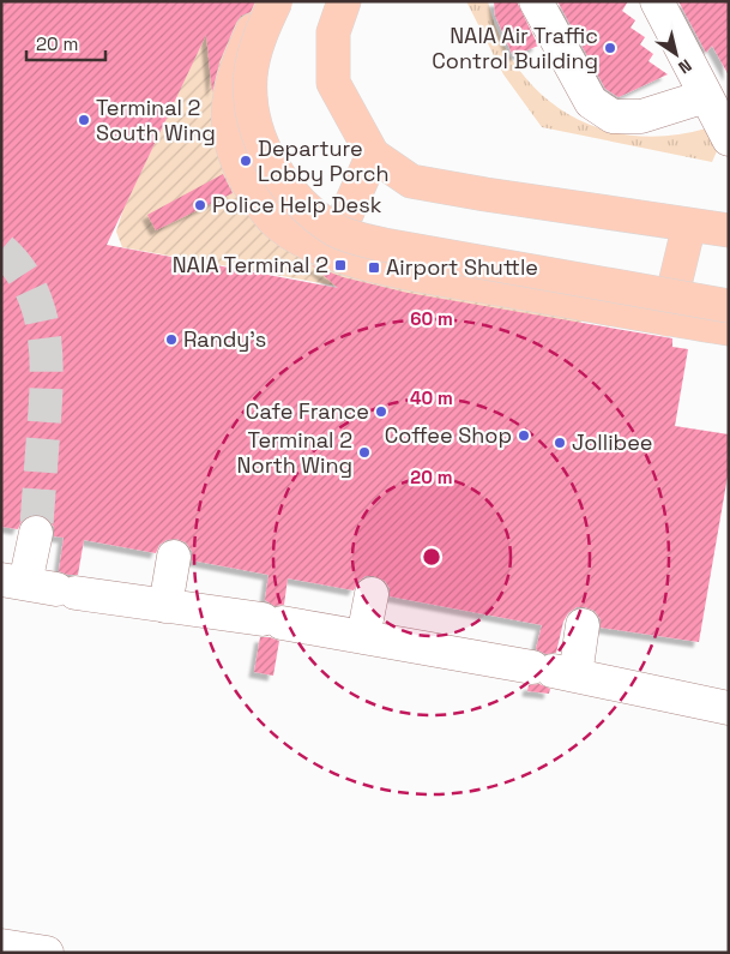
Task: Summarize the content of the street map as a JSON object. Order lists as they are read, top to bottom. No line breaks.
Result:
{"places":{"other":["NAIA Air Traffic Control Building","Terminal 2 South Wing","Departure Lobby Porch","Police Help Desk","Randy's","Cafe France","Coffee Shop","Jollibee","Terminal 2 North Wing"],"transit":["NAIA Terminal 2","Airport Shuttle"]},"scale_bar":"20 m","north":"bottom right","rings":["60 m","40 m","20 m"]}
